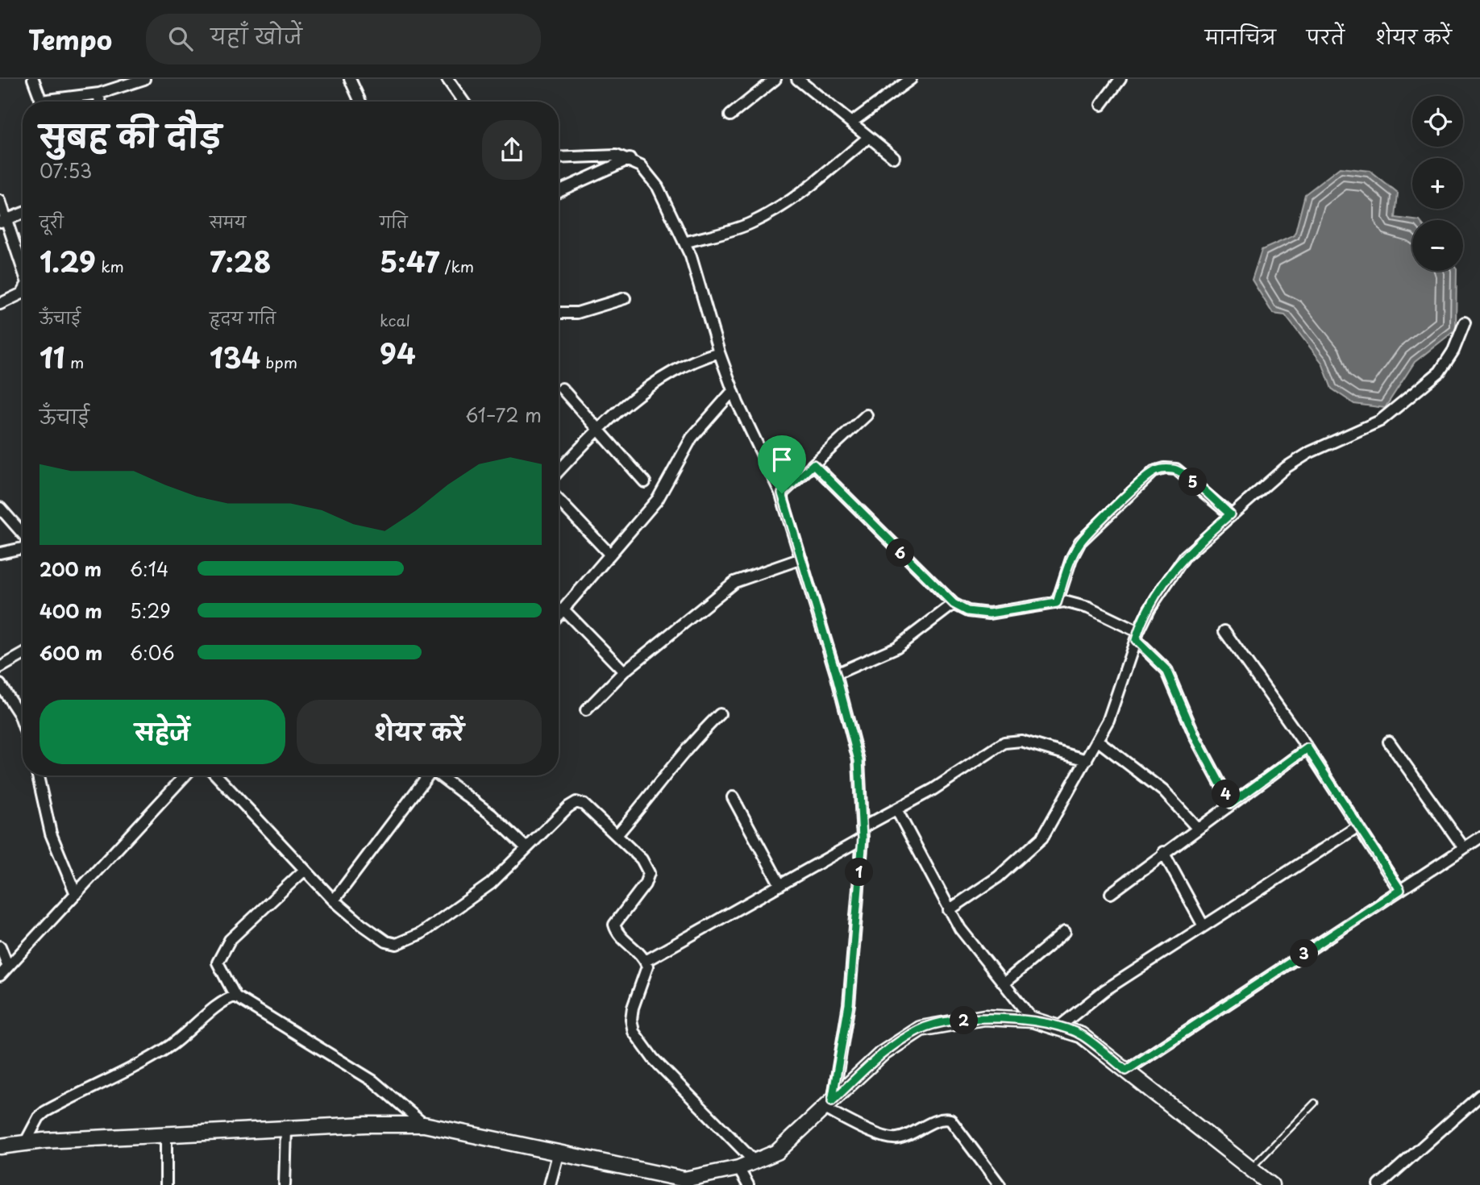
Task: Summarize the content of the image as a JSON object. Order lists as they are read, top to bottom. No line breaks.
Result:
{"page":{"header":"Tempo","search":"यहाँ खोजें","nav":["मानचित्र","परतें","शेयर करें"],"map_buttons":["+","−"],"heading":["सुबह की दौड़","07:53"],"stats":[["दूरी","1.29 km"],["समय","7:28"],["गति","5:47 /km"],["ऊँचाई","11 m"],["हृदय गति","134 bpm"],["kcal","94"]],"chart":["ऊँचाई","61–72 m"],"pins":["5","6","4","1","3","2"],"list":[{"name":"200 m","note":"6:14"},{"name":"400 m","note":"5:29"},{"name":"600 m","note":"6:06"}],"buttons":["सहेजें","शेयर करें"]}}
